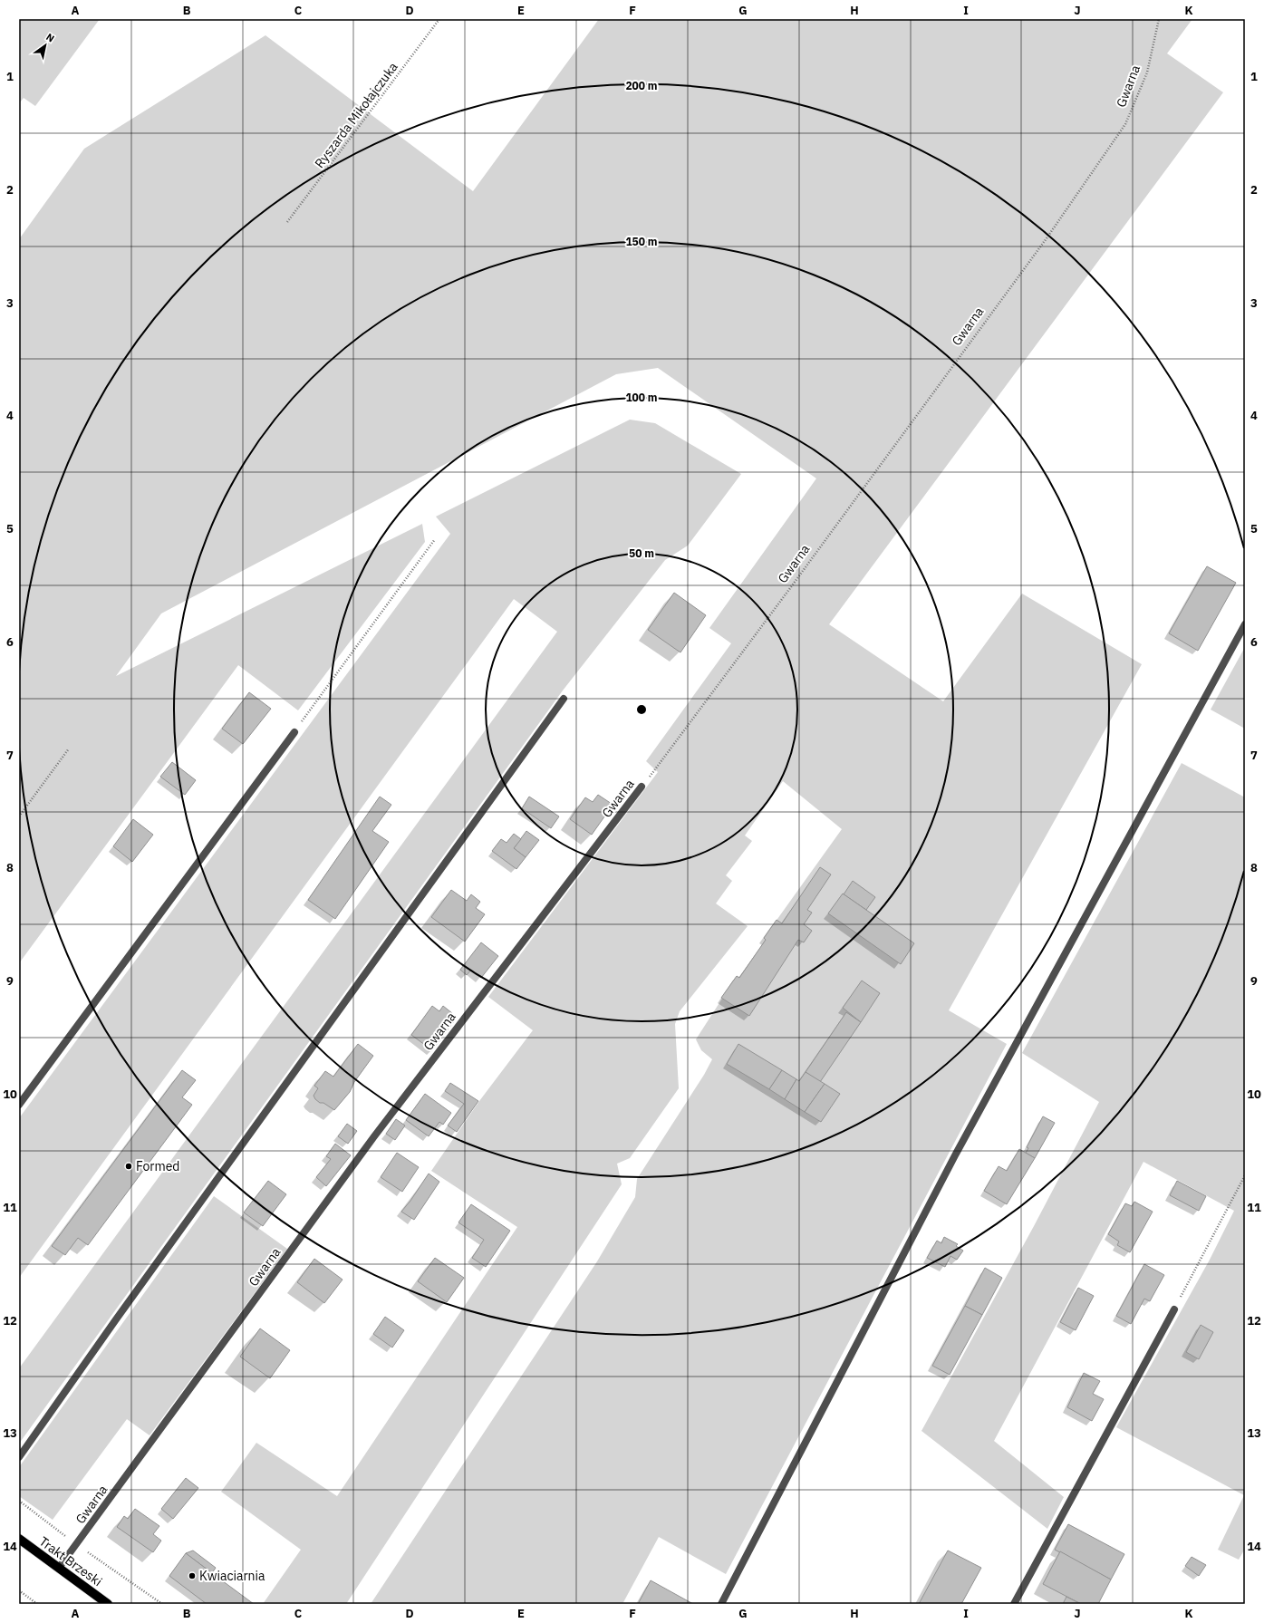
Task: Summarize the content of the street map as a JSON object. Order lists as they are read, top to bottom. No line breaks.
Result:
{"streets":{"main road":["Trakt Brzeski"],"street":["Gwarna"],"path":["Ryszarda Mikołajczuka"]},"crossings":[["Gwarna","Trakt Brzeski"]],"places":["Formed","Kwiaciarnia"],"north":"top right","grid":{"columns":["A","B","C","D","E","F","G","H","I","J","K"],"rows":["1","2","3","4","5","6","7","8","9","10","11","12","13","14"]},"rings":["200 m","150 m","100 m","50 m"]}
